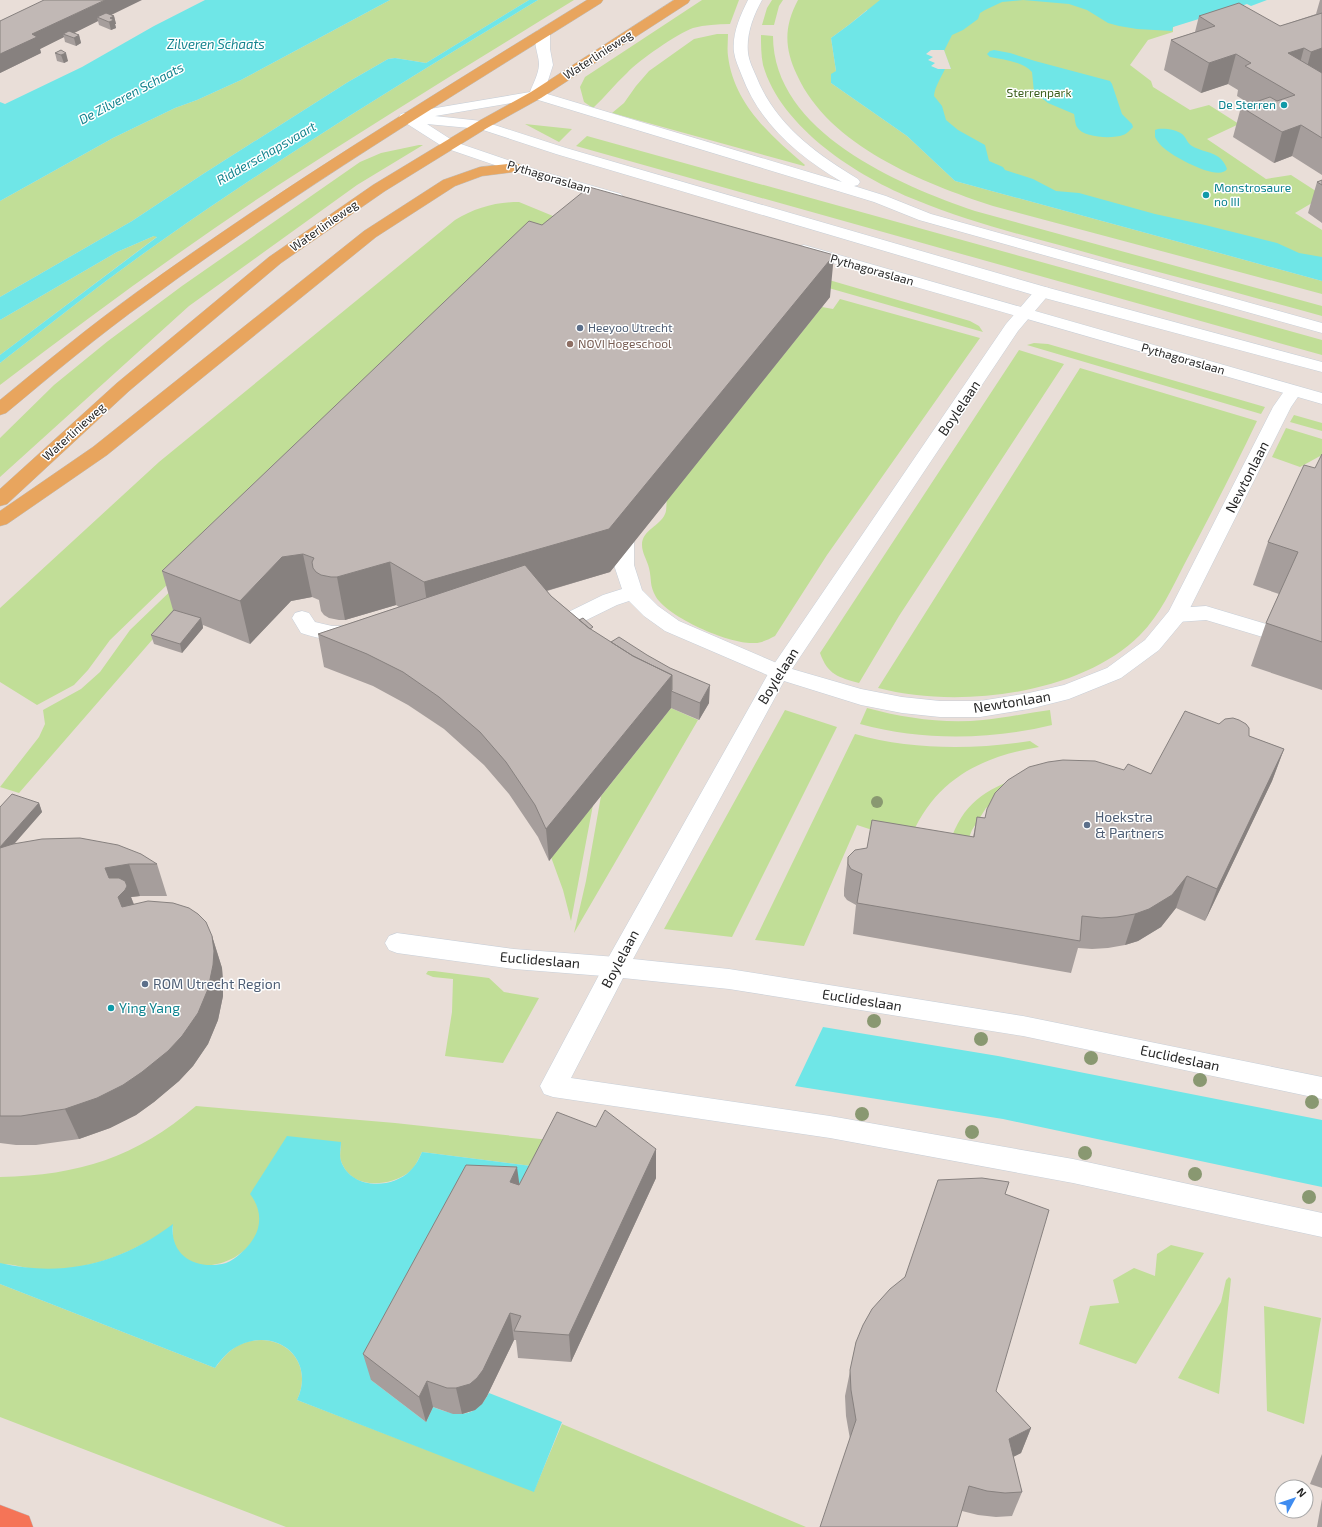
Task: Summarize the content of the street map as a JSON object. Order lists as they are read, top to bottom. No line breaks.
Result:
{"streets":{"main road":["Waterlinieweg"],"street":["Pythagoraslaan","Boylelaan","Newtonlaan","Euclideslaan"]},"crossings":[["Waterlinieweg","Pythagoraslaan"],["Pythagoraslaan","Boylelaan"],["Pythagoraslaan","Newtonlaan"],["Boylelaan","Newtonlaan"],["Boylelaan","Euclideslaan"]],"water":["Zilveren Schaats","De Zilveren Schaats","Ridderschapsvaart"],"parks":["Sterrenpark"],"places":["De Sterren","Monstrosaure no III","Heeyoo Utrecht","NOVI Hogeschool","Hoekstra & Partners","ROM Utrecht Region","Ying Yang"],"north":"top right"}
